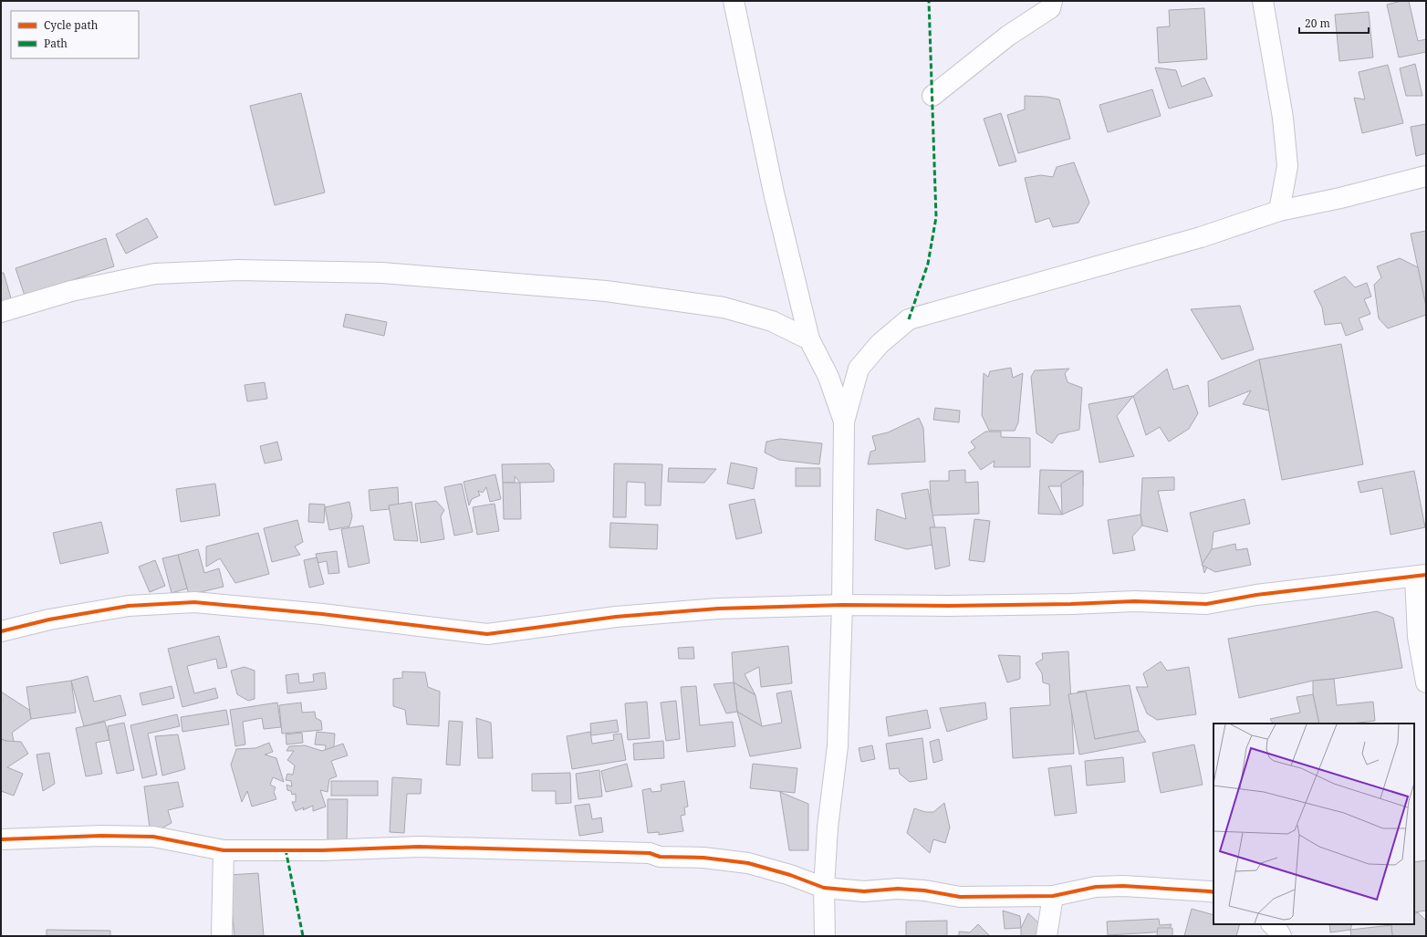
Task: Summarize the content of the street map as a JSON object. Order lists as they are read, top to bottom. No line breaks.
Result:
{"legend":["Cycle path","Path"],"scale_bar":"20 m"}
